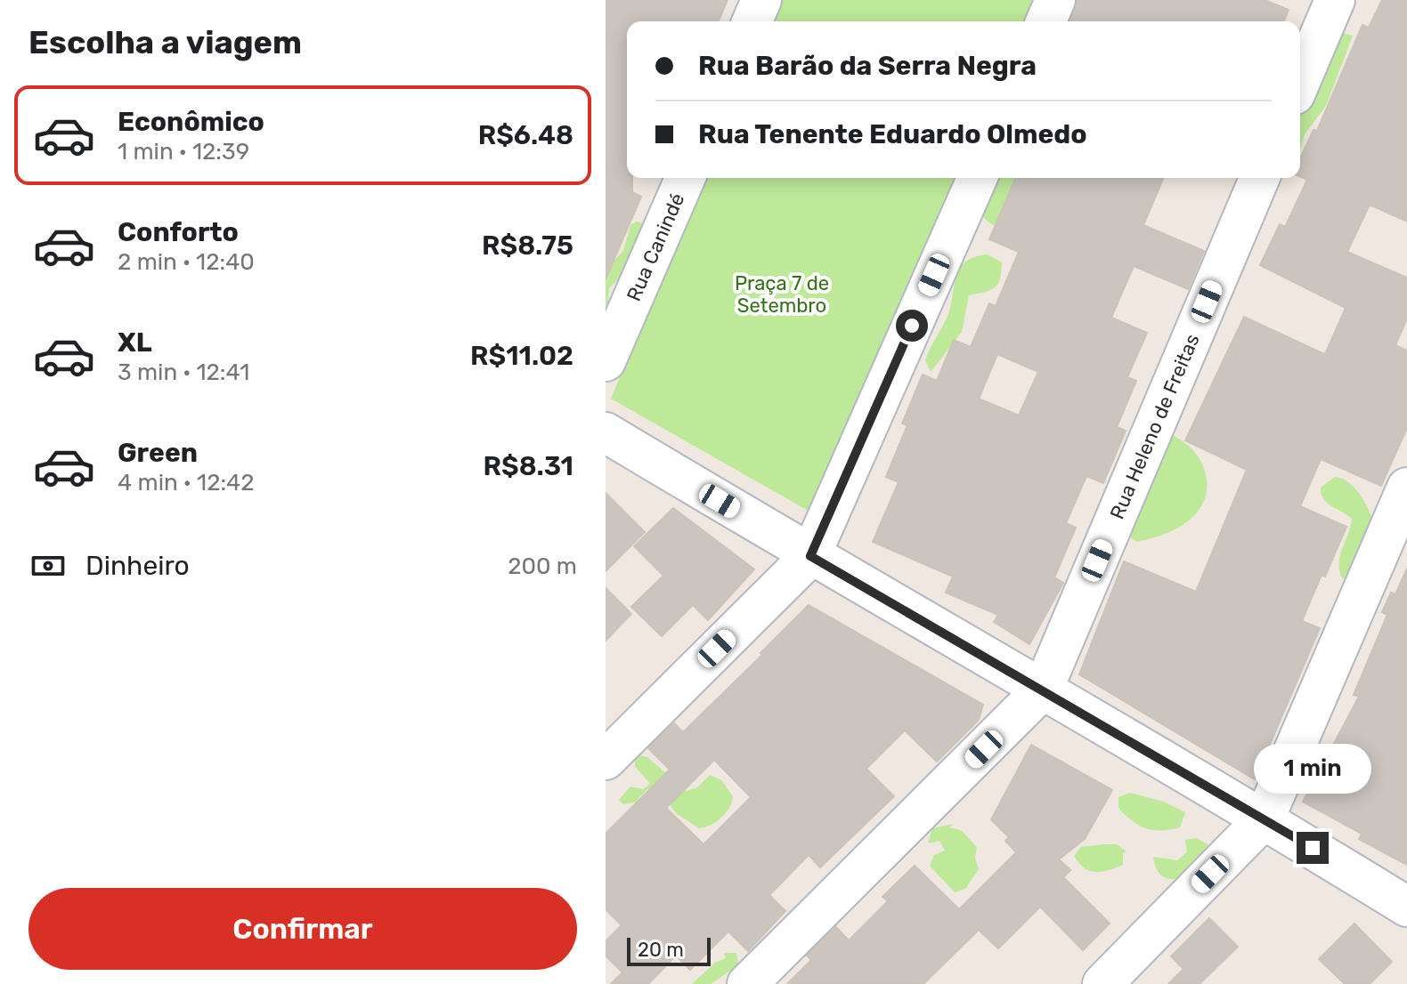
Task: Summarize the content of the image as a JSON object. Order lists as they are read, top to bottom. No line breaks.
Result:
{"streets":{"street":["Rua Canindé","Rua Heleno de Freitas"]},"parks":["Praça 7 de Setembro"],"scale_bar":"20 m","page":{"heading":"Escolha a viagem","banner":["Rua Barão da Serra Negra","Rua Tenente Eduardo Olmedo"],"list":[{"name":"Econômico","note":"1 min · 12:39","value":"R$6.48"},{"name":"Conforto","note":"2 min · 12:40","value":"R$8.75"},{"name":"XL","note":"3 min · 12:41","value":"R$11.02"},{"name":"Green","note":"4 min · 12:42","value":"R$8.31"}],"pay":["Dinheiro","200 m"],"bubble":"1 min","buttons":"Confirmar","scale":"20 m"}}
